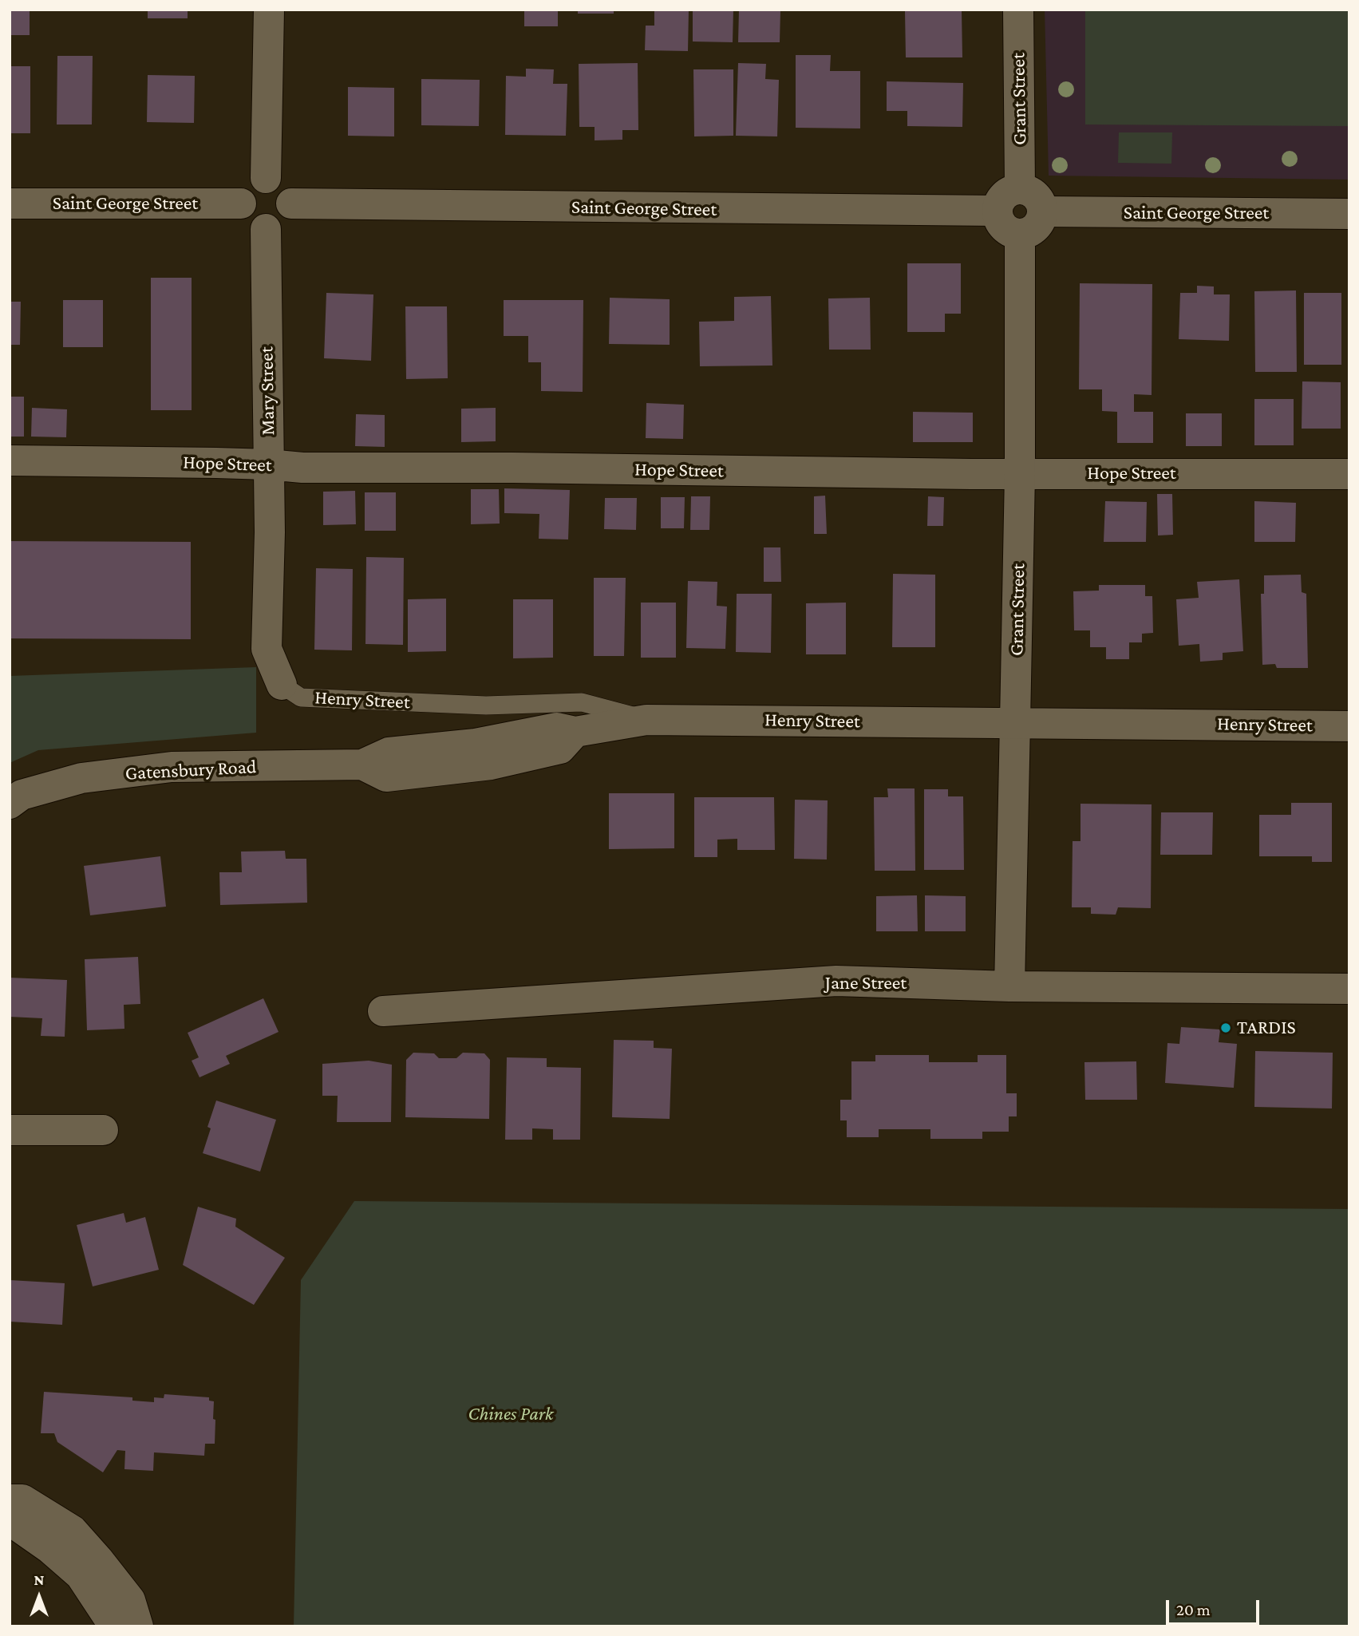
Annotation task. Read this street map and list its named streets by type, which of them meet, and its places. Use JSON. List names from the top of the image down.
{
  "streets": {
    "street": [
      "Grant Street",
      "Saint George Street",
      "Mary Street",
      "Hope Street",
      "Henry Street",
      "Gatensbury Road",
      "Jane Street"
    ]
  },
  "crossings": [
    ["Grant Street", "Saint George Street"],
    ["Grant Street", "Hope Street"],
    ["Grant Street", "Henry Street"],
    ["Grant Street", "Jane Street"],
    ["Saint George Street", "Mary Street"],
    ["Mary Street", "Hope Street"],
    ["Mary Street", "Henry Street"],
    ["Henry Street", "Gatensbury Road"]
  ],
  "parks": ["Chines Park"],
  "places": ["TARDIS"],
  "scale_bar": "20 m",
  "north": "top"
}
